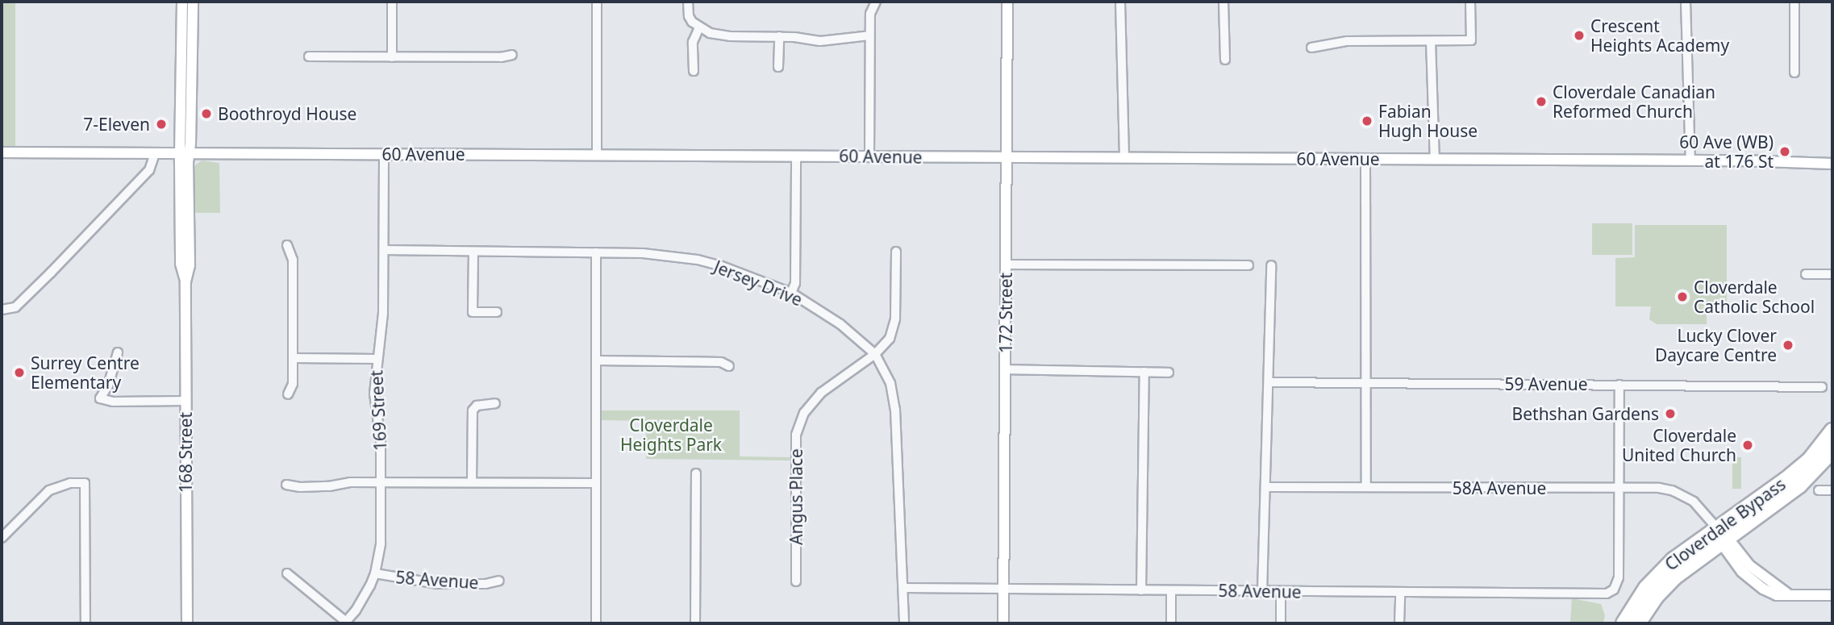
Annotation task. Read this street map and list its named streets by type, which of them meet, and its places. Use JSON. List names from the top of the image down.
{
  "streets": {
    "highway": ["Cloverdale Bypass"],
    "street": [
      "60 Avenue",
      "Jersey Drive",
      "172 Street",
      "59 Avenue",
      "169 Street",
      "168 Street",
      "58A Avenue",
      "Angus Place",
      "58 Avenue"
    ]
  },
  "crossings": [
    ["60 Avenue", "172 Street"],
    ["60 Avenue", "169 Street"],
    ["60 Avenue", "168 Street"],
    ["Jersey Drive", "169 Street"],
    ["Jersey Drive", "Angus Place"],
    ["Jersey Drive", "58 Avenue"],
    ["172 Street", "58 Avenue"],
    ["169 Street", "58 Avenue"],
    ["58A Avenue", "Cloverdale Bypass"],
    ["58A Avenue", "58 Avenue"]
  ],
  "parks": ["Cloverdale Heights Park"],
  "places": [
    "Crescent Heights Academy",
    "Cloverdale Canadian Reformed Church",
    "Boothroyd House",
    "Fabian Hugh House",
    "7-Eleven",
    "60 Ave (WB) at 176 St",
    "Cloverdale Catholic School",
    "Lucky Clover Daycare Centre",
    "Surrey Centre Elementary",
    "Bethshan Gardens",
    "Cloverdale United Church"
  ]
}
